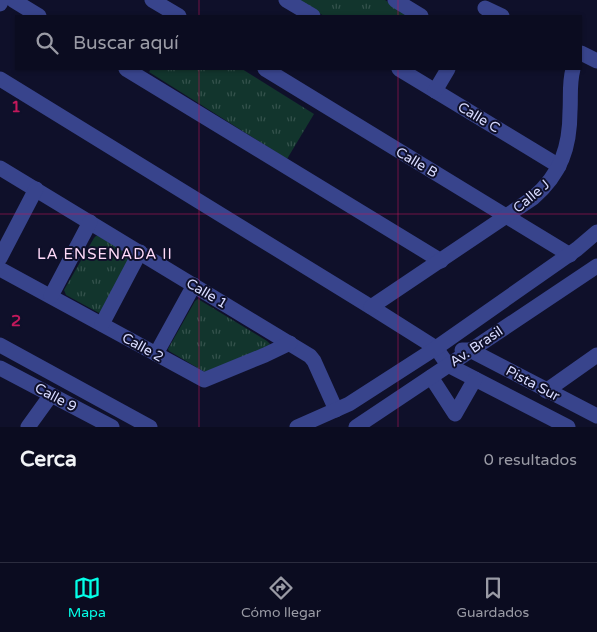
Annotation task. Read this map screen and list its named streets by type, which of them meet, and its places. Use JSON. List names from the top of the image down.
{
  "streets": {
    "street": [
      "Calle C",
      "Calle B",
      "Calle J",
      "Calle 1",
      "Av. Brasil",
      "Calle 2",
      "Pista Sur",
      "Calle 9"
    ]
  },
  "crossings": [
    ["Calle C", "Calle J"],
    ["Calle B", "Calle J"],
    ["Calle 1", "Calle 2"],
    ["Av. Brasil", "Pista Sur"]
  ],
  "districts": ["LA ENSENADA II"],
  "page": {
    "search": "Buscar aquí",
    "heading": ["Cerca", "0 resultados"],
    "nav": ["Mapa", "Cómo llegar", "Guardados"]
  },
  "grid": {
    "rows": ["1", "2"]
  }
}
